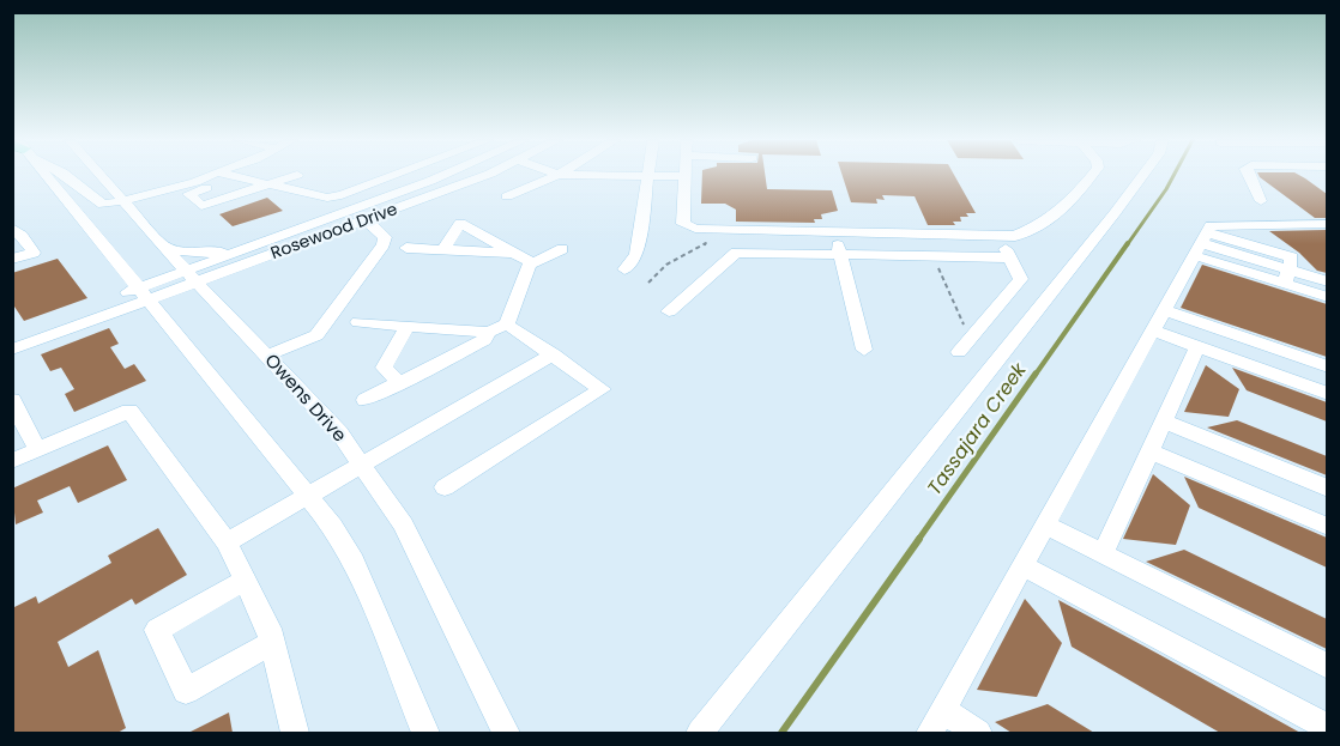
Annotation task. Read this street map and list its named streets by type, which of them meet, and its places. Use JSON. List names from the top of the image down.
{
  "streets": {
    "street": ["Rosewood Drive", "Owens Drive"]
  },
  "crossings": [
    ["Rosewood Drive", "Owens Drive"]
  ],
  "water": ["Tassajara Creek"]
}
